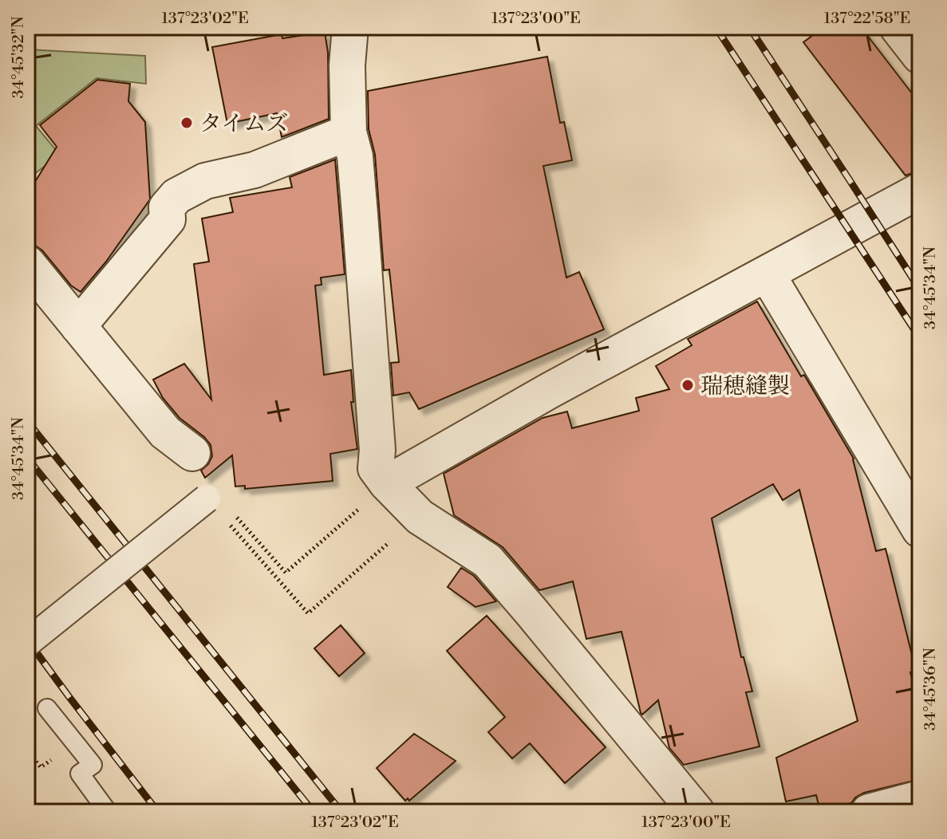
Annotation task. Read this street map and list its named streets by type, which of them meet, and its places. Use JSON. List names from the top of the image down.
{
  "places": ["タイムズ", "瑞穂縫製"],
  "coordinates": [
    "137°23'02\"E",
    "137°23'00\"E",
    "137°22'58\"E",
    "34°45'32\"N",
    "34°45'34\"N",
    "34°45'36\"N"
  ]
}
